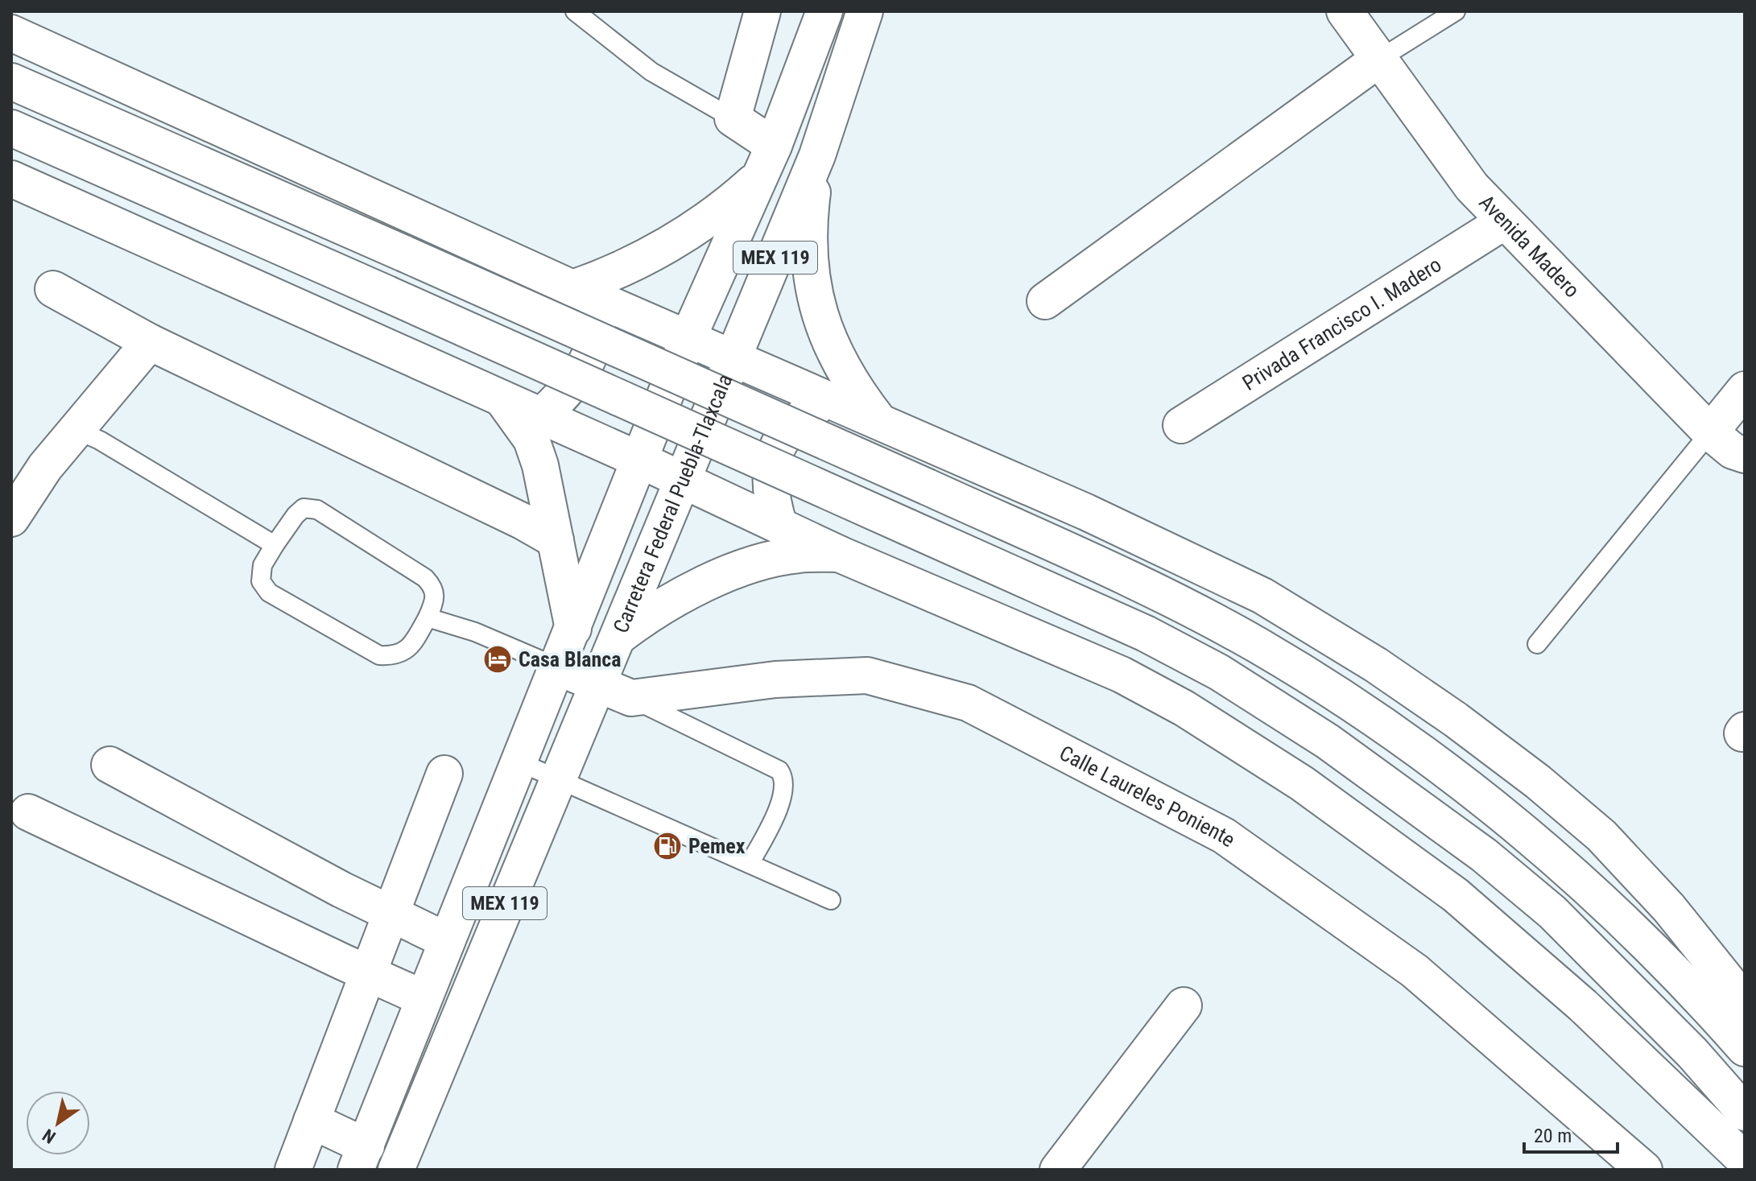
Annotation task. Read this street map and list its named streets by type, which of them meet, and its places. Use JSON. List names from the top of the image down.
{
  "streets": {
    "main road": [
      "Avenida Madero",
      "MEX 119",
      "Privada Francisco I. Madero",
      "Carretera Federal Puebla-Tlaxcala",
      "Calle Laureles Poniente"
    ]
  },
  "crossings": [
    ["Avenida Madero", "Privada Francisco I. Madero"]
  ],
  "places": {
    "hotel": ["Casa Blanca"],
    "fuel station": ["Pemex"]
  },
  "scale_bar": "20 m",
  "north": "bottom left"
}
